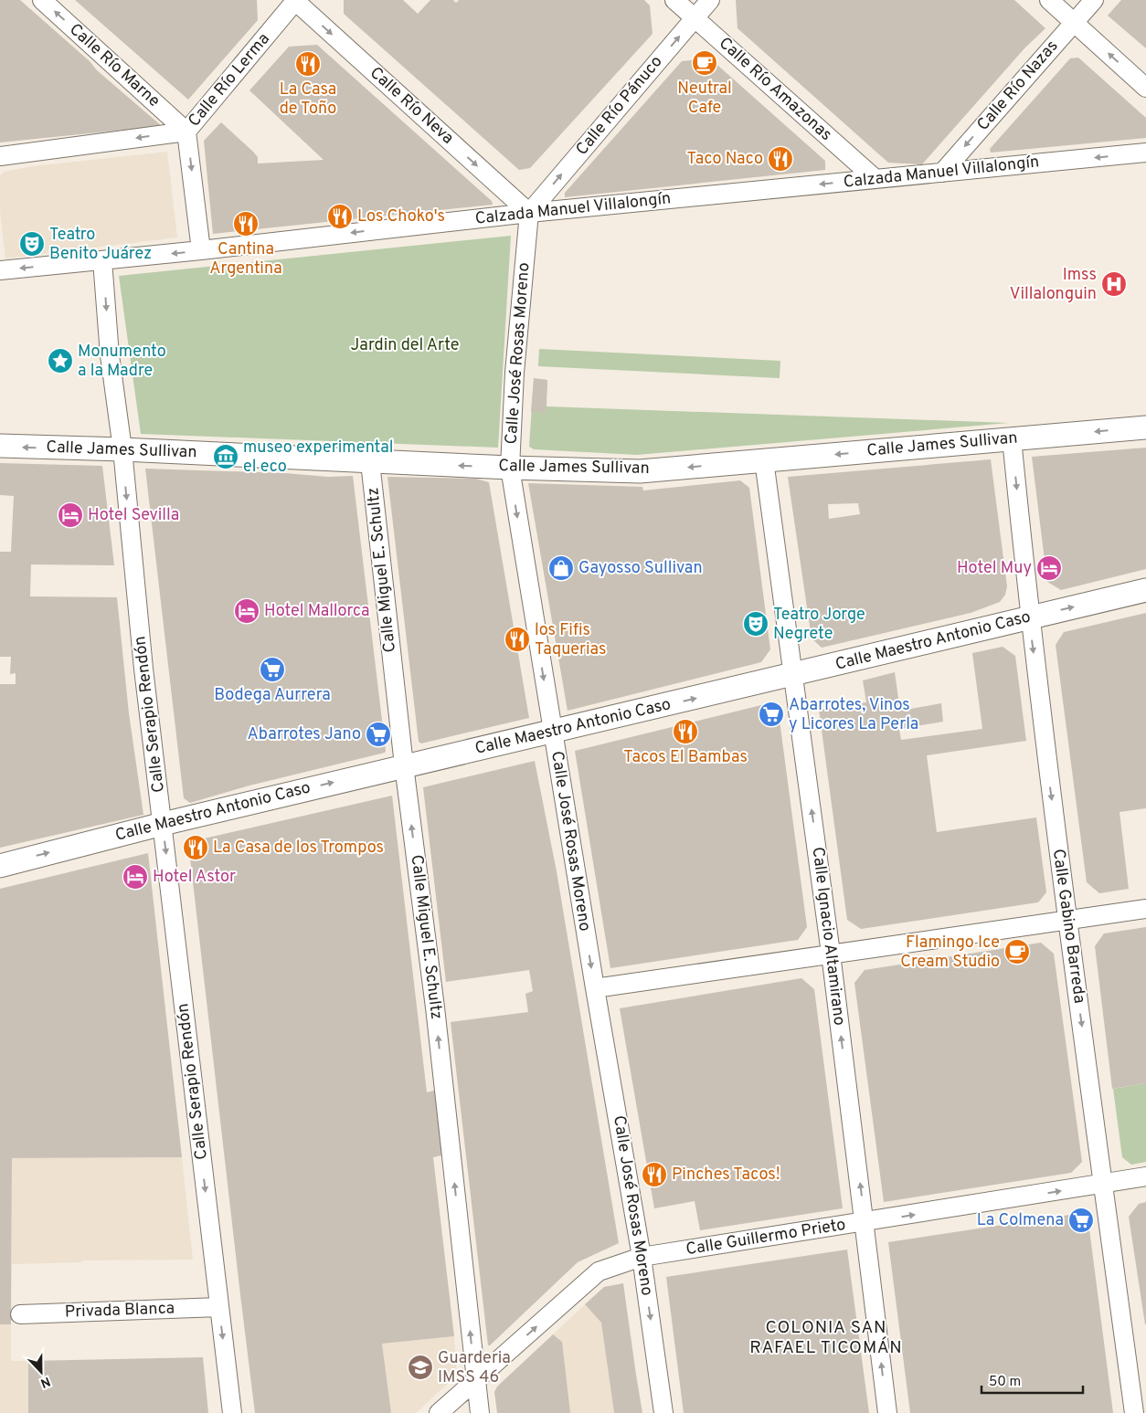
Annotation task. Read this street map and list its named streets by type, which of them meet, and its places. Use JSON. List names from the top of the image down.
{
  "streets": {
    "main road": ["Calle James Sullivan", "Calle Maestro Antonio Caso"],
    "street": [
      "Calle Río Marne",
      "Calle Río Lerma",
      "Calle Río Nazas",
      "Calle Río Amazonas",
      "Calle Río Neva",
      "Calle Río Pánuco",
      "Calzada Manuel Villalongín",
      "Calle José Rosas Moreno",
      "Calle Miguel E. Schultz",
      "Calle Serapio Rendón",
      "Calle Gabino Barreda",
      "Calle Ignacio Altamirano",
      "Calle Guillermo Prieto",
      "Privada Blanca"
    ]
  },
  "crossings": [
    ["Calle Río Marne", "Calle Río Lerma"],
    ["Calle Río Lerma", "Calle Río Neva"],
    ["Calle Río Lerma", "Calzada Manuel Villalongín"],
    ["Calle Río Nazas", "Calzada Manuel Villalongín"],
    ["Calle Río Amazonas", "Calle Río Pánuco"],
    ["Calle Río Amazonas", "Calzada Manuel Villalongín"],
    ["Calle Río Neva", "Calle Río Pánuco"],
    ["Calle Río Neva", "Calzada Manuel Villalongín"],
    ["Calle Río Neva", "Calle José Rosas Moreno"],
    ["Calle Río Pánuco", "Calzada Manuel Villalongín"],
    ["Calle Río Pánuco", "Calle José Rosas Moreno"],
    ["Calzada Manuel Villalongín", "Calle José Rosas Moreno"],
    ["Calzada Manuel Villalongín", "Calle Serapio Rendón"],
    ["Calle José Rosas Moreno", "Calle James Sullivan"],
    ["Calle José Rosas Moreno", "Calle Maestro Antonio Caso"],
    ["Calle José Rosas Moreno", "Calle Guillermo Prieto"],
    ["Calle James Sullivan", "Calle Miguel E. Schultz"],
    ["Calle James Sullivan", "Calle Serapio Rendón"],
    ["Calle James Sullivan", "Calle Gabino Barreda"],
    ["Calle James Sullivan", "Calle Ignacio Altamirano"],
    ["Calle Miguel E. Schultz", "Calle Maestro Antonio Caso"],
    ["Calle Miguel E. Schultz", "Calle Guillermo Prieto"],
    ["Calle Maestro Antonio Caso", "Calle Serapio Rendón"],
    ["Calle Maestro Antonio Caso", "Calle Gabino Barreda"],
    ["Calle Maestro Antonio Caso", "Calle Ignacio Altamirano"],
    ["Calle Serapio Rendón", "Privada Blanca"],
    ["Calle Gabino Barreda", "Calle Guillermo Prieto"],
    ["Calle Ignacio Altamirano", "Calle Guillermo Prieto"]
  ],
  "one_way": [
    "Calle Río Marne",
    "Calle Río Lerma",
    "Calle Río Nazas",
    "Calle Río Neva",
    "Calle Río Pánuco",
    "Calzada Manuel Villalongín",
    "Calle José Rosas Moreno",
    "Calle James Sullivan",
    "Calle Miguel E. Schultz",
    "Calle Maestro Antonio Caso",
    "Calle Serapio Rendón",
    "Calle Gabino Barreda",
    "Calle Ignacio Altamirano",
    "Calle Guillermo Prieto"
  ],
  "districts": ["COLONIA SAN RAFAEL TICOMÁN"],
  "parks": ["Jardin del Arte"],
  "places": {
    "cafe": ["Neutral Cafe", "Flamingo Ice Cream Studio"],
    "restaurant": [
      "La Casa de Toño",
      "Taco Naco",
      "Los Choko's",
      "Cantina Argentina",
      "los Fifis Taquerias",
      "Tacos El Bambas",
      "La Casa de los Trompos",
      "Pinches Tacos!"
    ],
    "theatre": ["Teatro Benito Juárez", "Teatro Jorge Negrete"],
    "hospital": ["Imss Villalonguin"],
    "place": ["Monumento a la Madre"],
    "museum": ["museo experimental el eco"],
    "hotel": [
      "Hotel Sevilla",
      "Hotel Muy",
      "Hotel Mallorca",
      "Hotel Astor"
    ],
    "shop": ["Gayosso Sullivan"],
    "supermarket": [
      "Bodega Aurrera",
      "Abarrotes, Vinos y Licores La Perla",
      "Abarrotes Jano",
      "La Colmena"
    ],
    "school or university": ["Guarderia IMSS 46"]
  },
  "scale_bar": "50 m",
  "north": "bottom"
}
